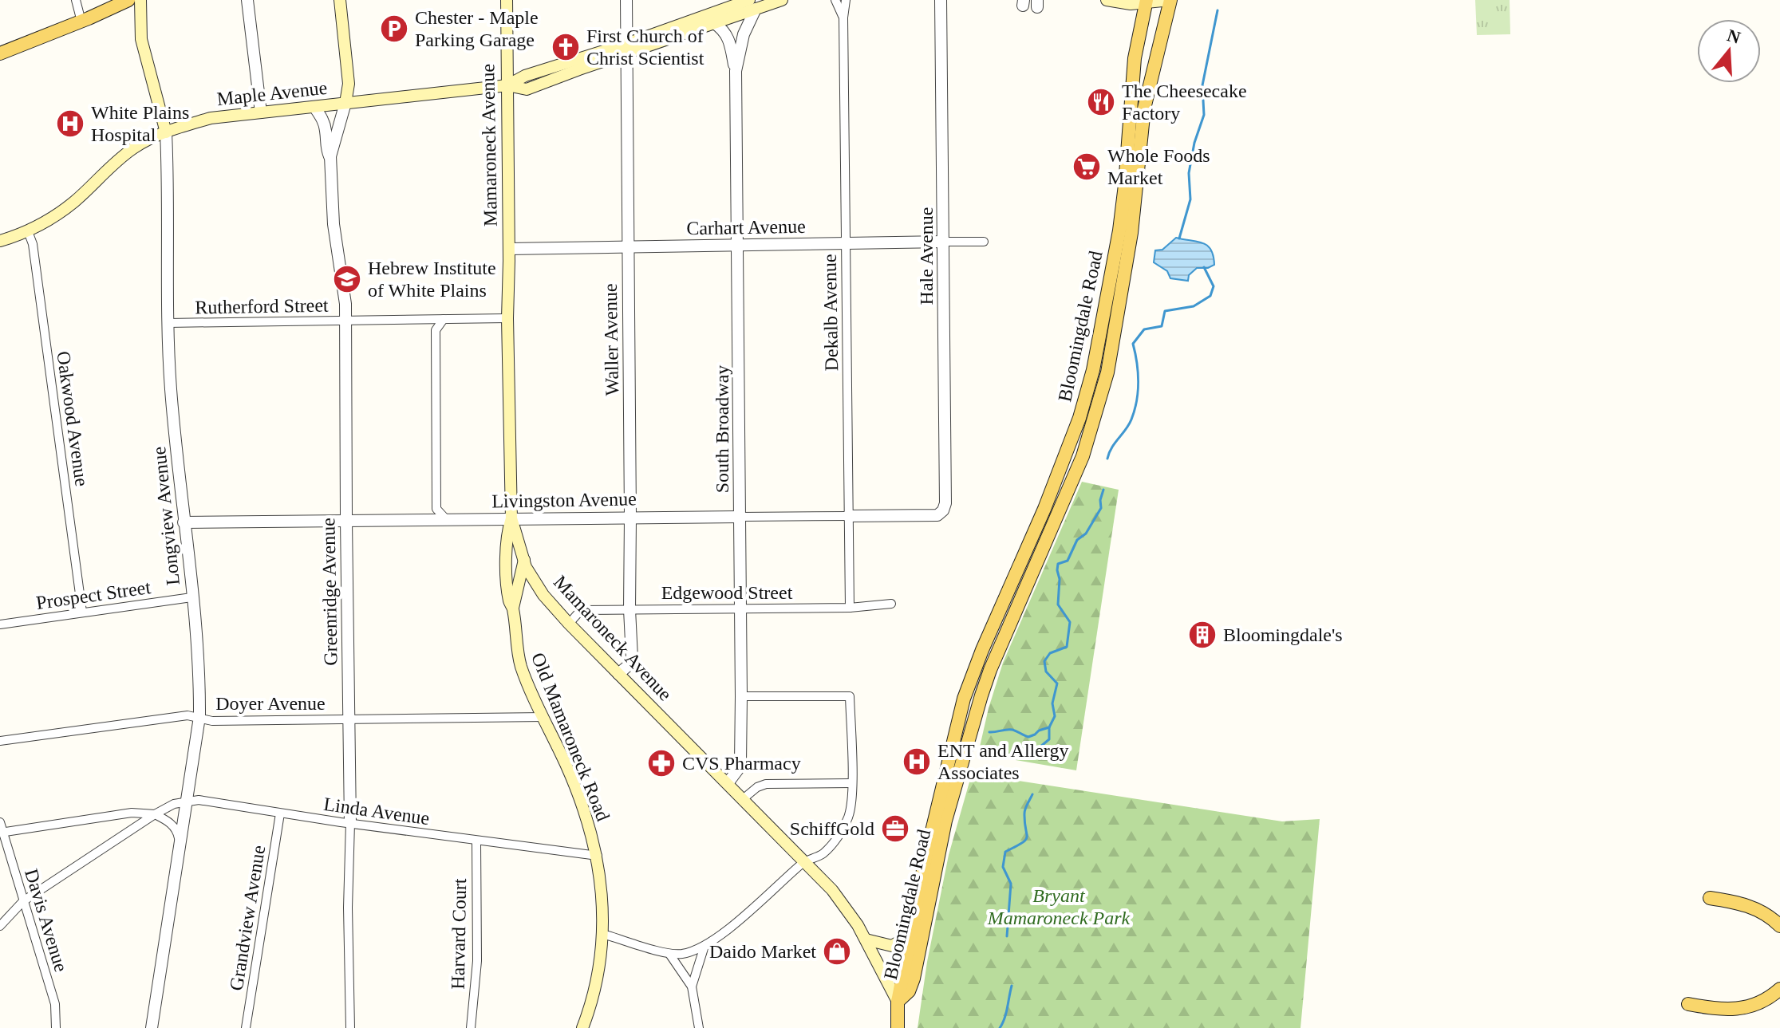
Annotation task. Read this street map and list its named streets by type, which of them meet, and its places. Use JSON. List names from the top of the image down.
{
  "streets": {
    "main road": [
      "Maple Avenue",
      "Mamaroneck Avenue",
      "Bloomingdale Road",
      "South Broadway",
      "Longview Avenue",
      "Old Mamaroneck Road"
    ],
    "street": [
      "Carhart Avenue",
      "Hale Avenue",
      "Rutherford Street",
      "Dekalb Avenue",
      "Waller Avenue",
      "Oakwood Avenue",
      "Livingston Avenue",
      "Greenridge Avenue",
      "Edgewood Street",
      "Prospect Street",
      "Doyer Avenue",
      "Linda Avenue",
      "Grandview Avenue",
      "Davis Avenue",
      "Harvard Court"
    ]
  },
  "crossings": [
    ["Maple Avenue", "Mamaroneck Avenue"],
    ["Maple Avenue", "Waller Avenue"],
    ["Maple Avenue", "Oakwood Avenue"],
    ["Maple Avenue", "South Broadway"],
    ["Maple Avenue", "Longview Avenue"],
    ["Maple Avenue", "Greenridge Avenue"],
    ["Mamaroneck Avenue", "Carhart Avenue"],
    ["Mamaroneck Avenue", "Rutherford Street"],
    ["Mamaroneck Avenue", "Bloomingdale Road"],
    ["Mamaroneck Avenue", "Waller Avenue"],
    ["Mamaroneck Avenue", "South Broadway"],
    ["Mamaroneck Avenue", "Livingston Avenue"],
    ["Mamaroneck Avenue", "Edgewood Street"],
    ["Mamaroneck Avenue", "Old Mamaroneck Road"],
    ["Carhart Avenue", "Hale Avenue"],
    ["Carhart Avenue", "Dekalb Avenue"],
    ["Carhart Avenue", "Waller Avenue"],
    ["Carhart Avenue", "South Broadway"],
    ["Hale Avenue", "Livingston Avenue"],
    ["Rutherford Street", "Longview Avenue"],
    ["Rutherford Street", "Greenridge Avenue"],
    ["Dekalb Avenue", "Livingston Avenue"],
    ["Dekalb Avenue", "Edgewood Street"],
    ["Waller Avenue", "Livingston Avenue"],
    ["Waller Avenue", "Edgewood Street"],
    ["Oakwood Avenue", "Prospect Street"],
    ["South Broadway", "Livingston Avenue"],
    ["South Broadway", "Edgewood Street"],
    ["Livingston Avenue", "Longview Avenue"],
    ["Livingston Avenue", "Greenridge Avenue"],
    ["Livingston Avenue", "Old Mamaroneck Road"],
    ["Longview Avenue", "Prospect Street"],
    ["Longview Avenue", "Doyer Avenue"],
    ["Longview Avenue", "Linda Avenue"],
    ["Greenridge Avenue", "Doyer Avenue"],
    ["Greenridge Avenue", "Linda Avenue"],
    ["Doyer Avenue", "Old Mamaroneck Road"],
    ["Old Mamaroneck Road", "Linda Avenue"],
    ["Linda Avenue", "Grandview Avenue"],
    ["Linda Avenue", "Davis Avenue"],
    ["Linda Avenue", "Harvard Court"]
  ],
  "parks": ["Bryant Mamaroneck Park"],
  "places": {
    "parking": ["Chester - Maple Parking Garage"],
    "church": ["First Church of Christ Scientist"],
    "restaurant": ["The Cheesecake Factory"],
    "hospital": ["White Plains Hospital", "ENT and Allergy Associates"],
    "supermarket": ["Whole Foods Market"],
    "school or university": ["Hebrew Institute of White Plains"],
    "building": ["Bloomingdale's"],
    "pharmacy": ["CVS Pharmacy"],
    "office": ["SchiffGold"],
    "shop": ["Daido Market"]
  },
  "north": "top"
}
